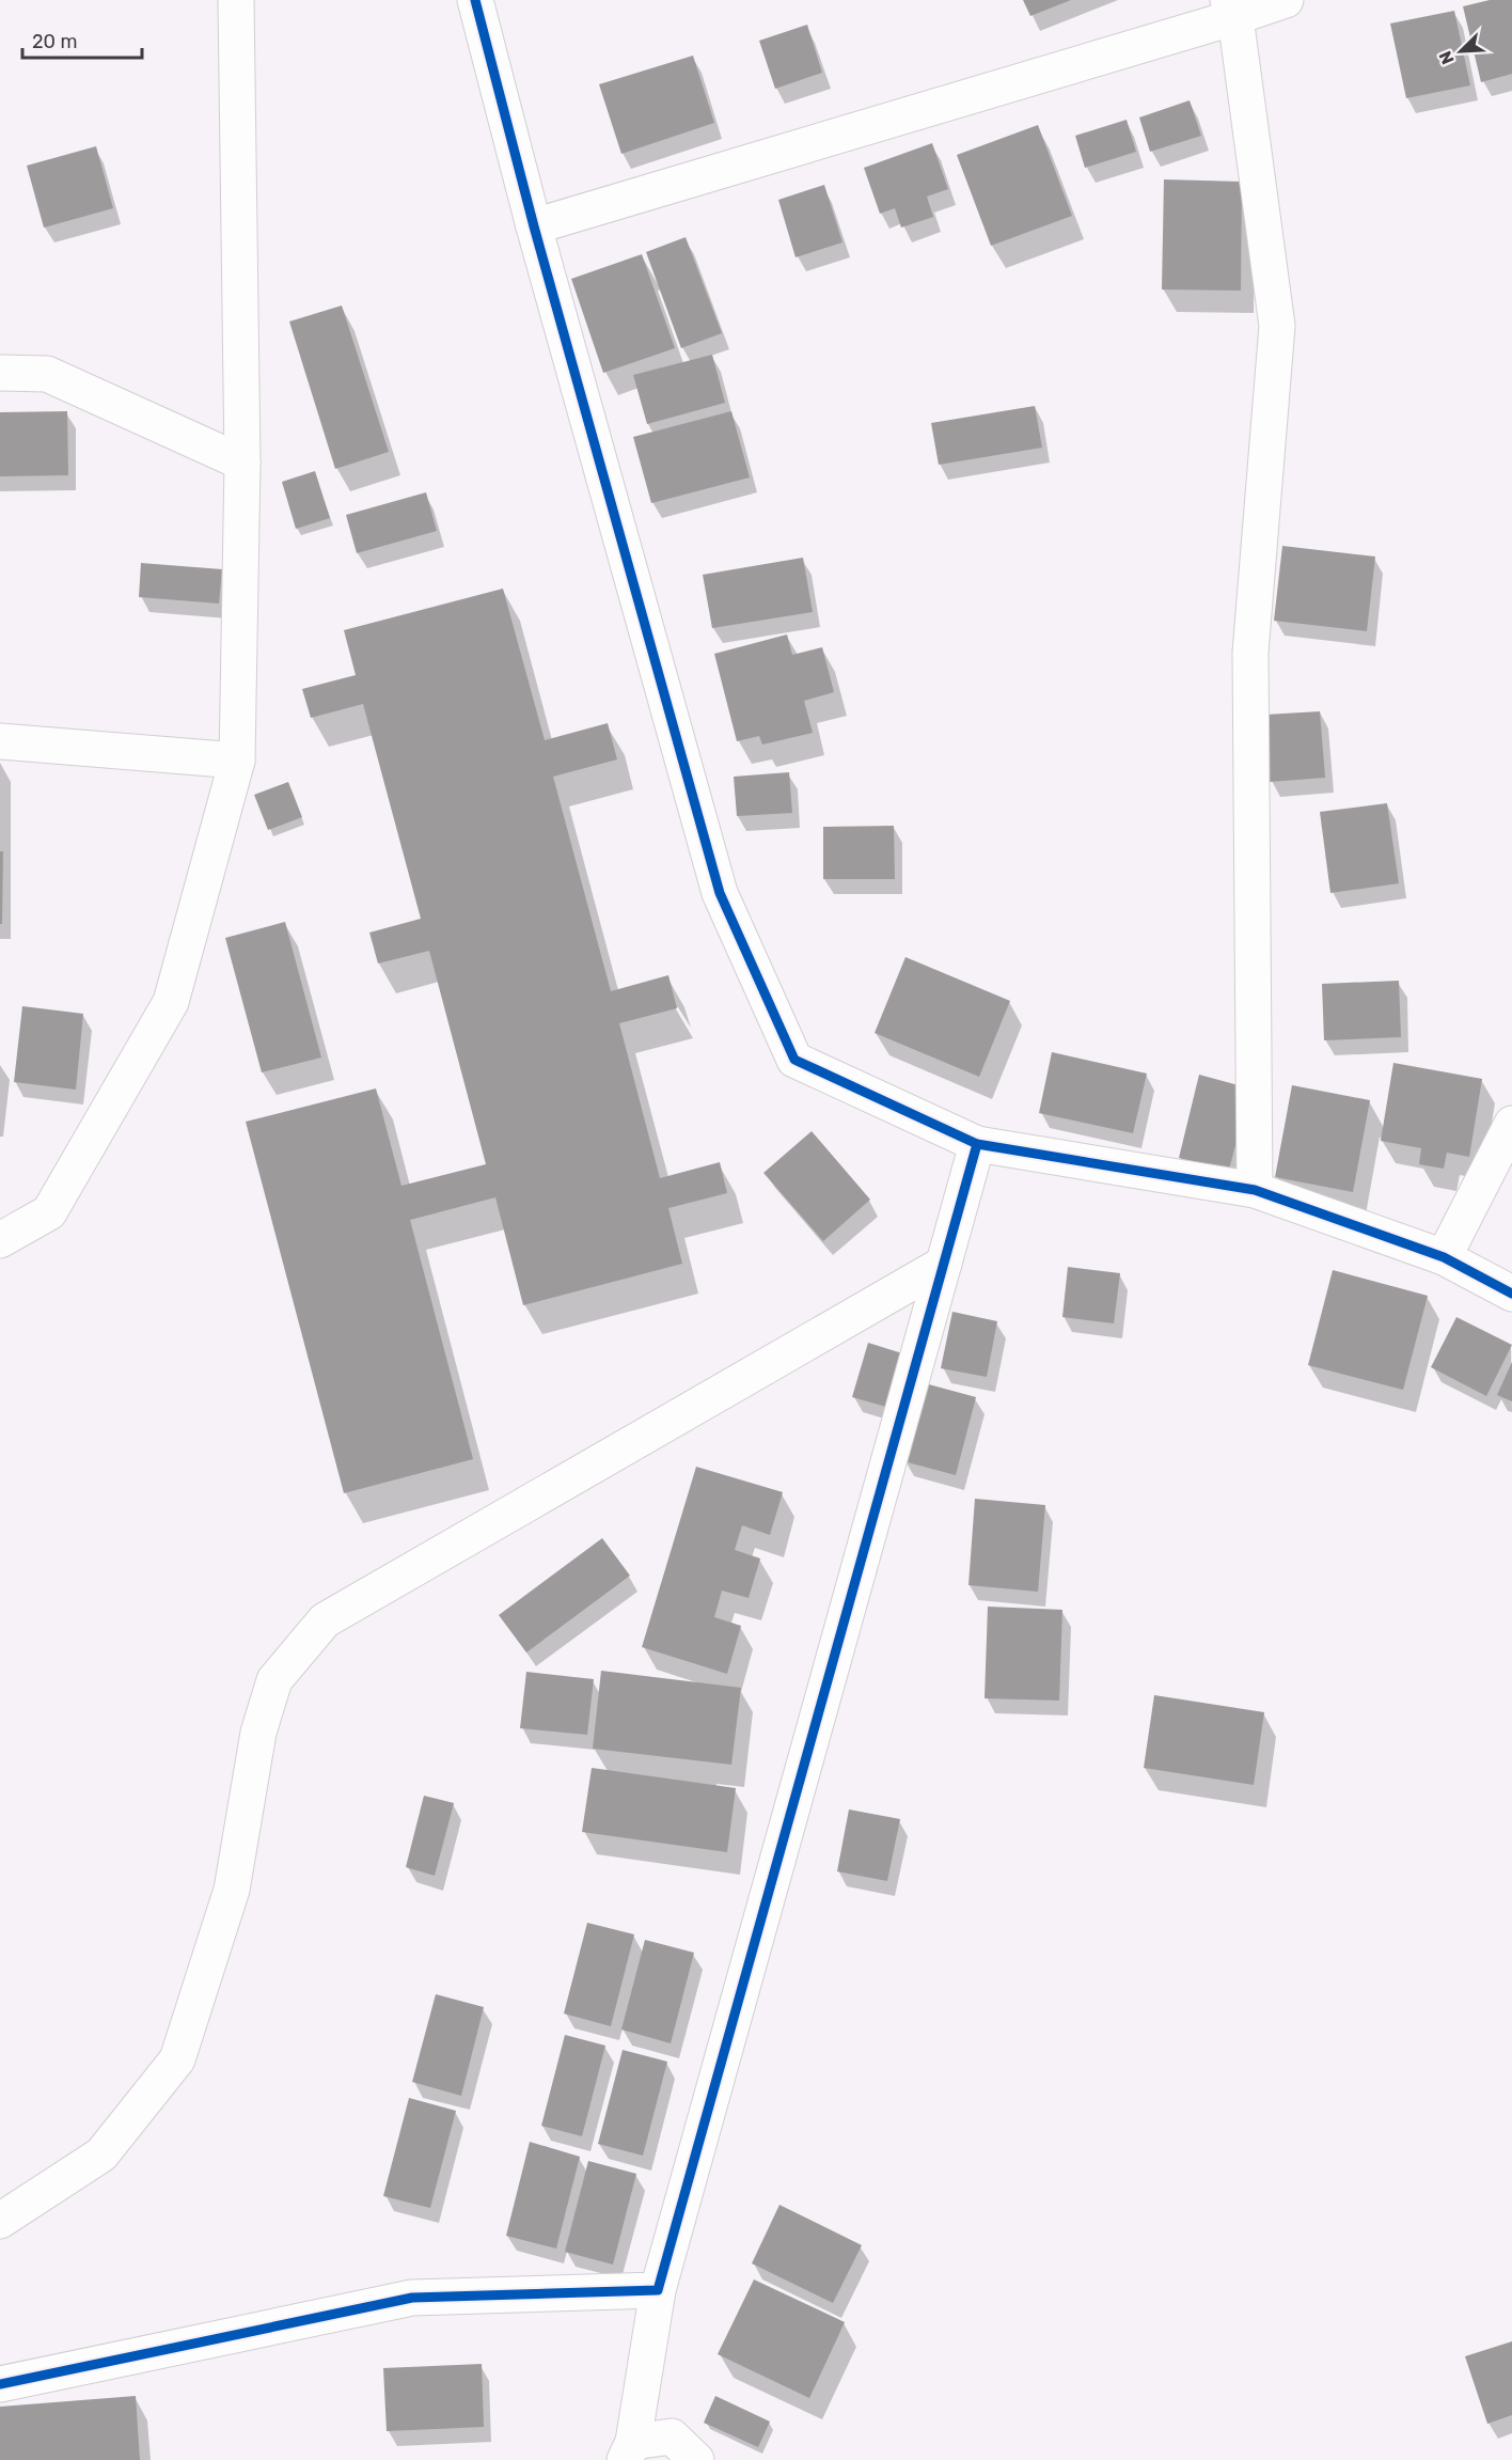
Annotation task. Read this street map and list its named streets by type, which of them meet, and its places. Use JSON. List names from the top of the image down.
{
  "scale_bar": "20 m",
  "north": "bottom left"
}
